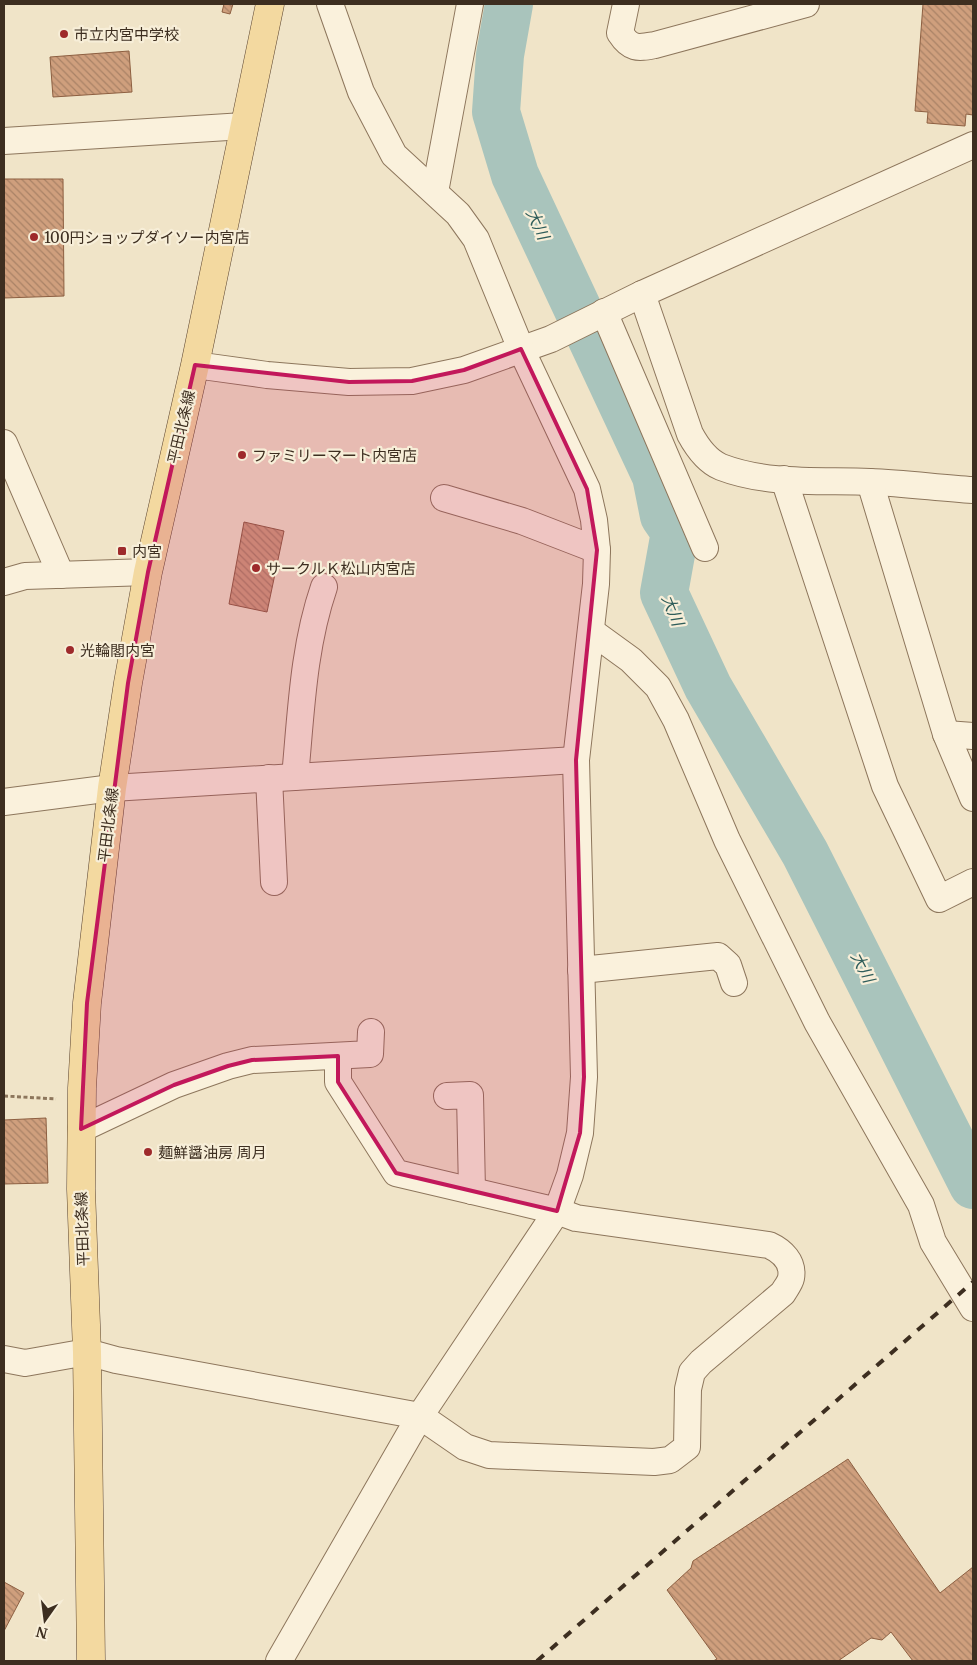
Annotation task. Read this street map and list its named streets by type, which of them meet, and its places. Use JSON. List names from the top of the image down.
{
  "streets": {
    "main road": ["平田北条線"]
  },
  "water": ["大川"],
  "places": {
    "other": [
      "市立内宮中学校",
      "100円ショップダイソー内宮店",
      "ファミリーマート内宮店",
      "サークルＫ松山内宮店",
      "光輪閣内宮",
      "麺鮮醤油房 周月"
    ],
    "transit": ["内宮"]
  },
  "north": "bottom"
}
